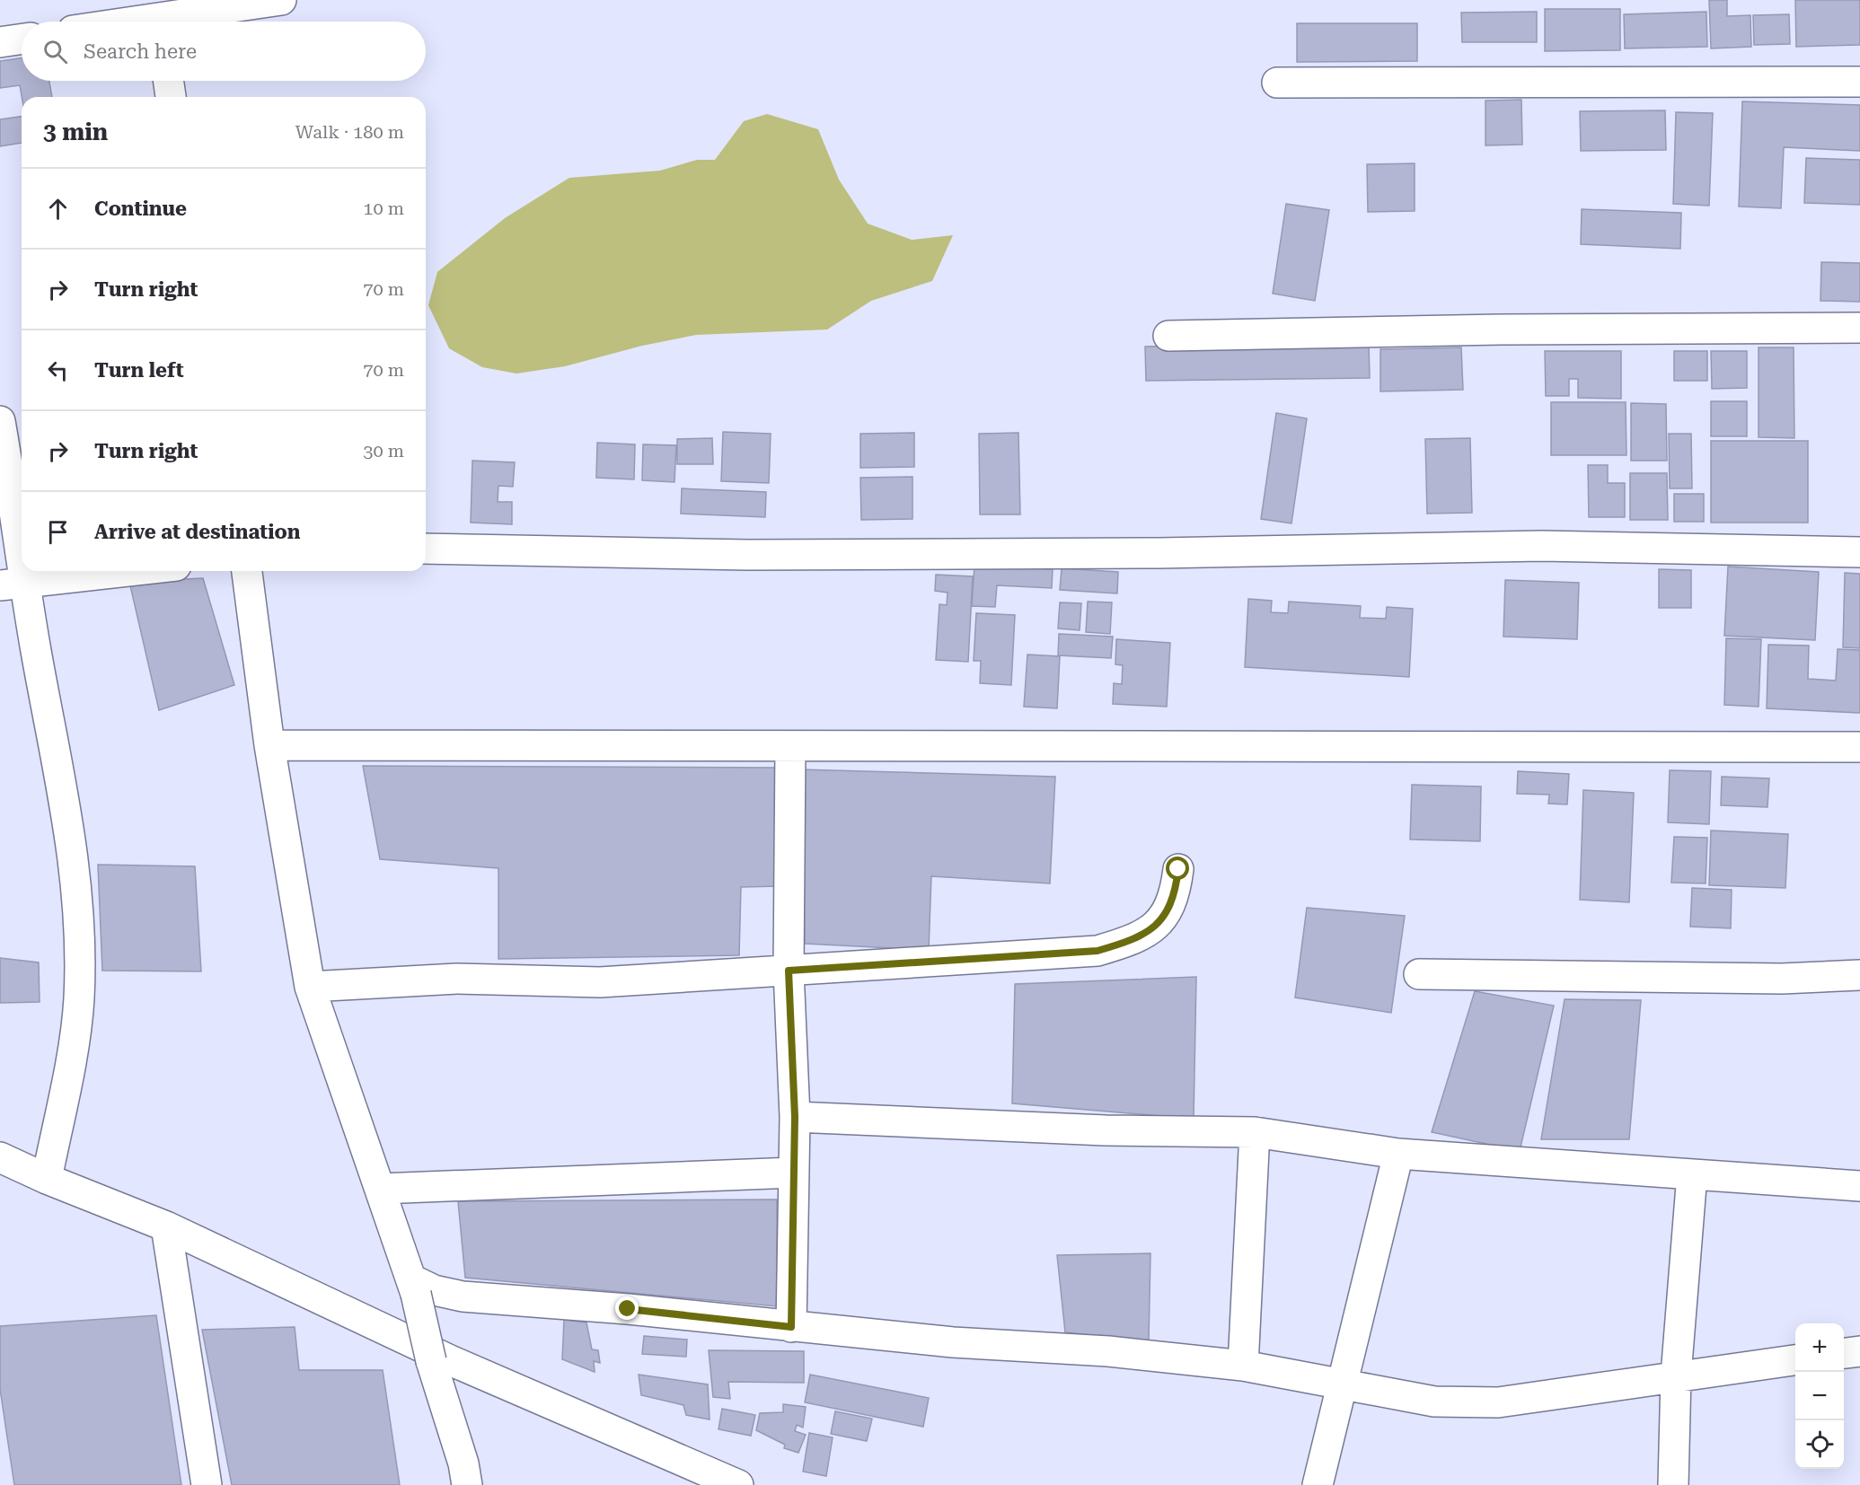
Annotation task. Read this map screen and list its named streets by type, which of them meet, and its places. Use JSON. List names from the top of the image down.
{
  "page": {
    "search": "Search here",
    "heading": ["3 min", "Walk · 180 m"],
    "list": [
      ["Continue", "10 m"],
      ["Turn right", "70 m"],
      ["Turn left", "70 m"],
      ["Turn right", "30 m"],
      "Arrive at destination"
    ],
    "map_buttons": ["+", "−"]
  }
}
